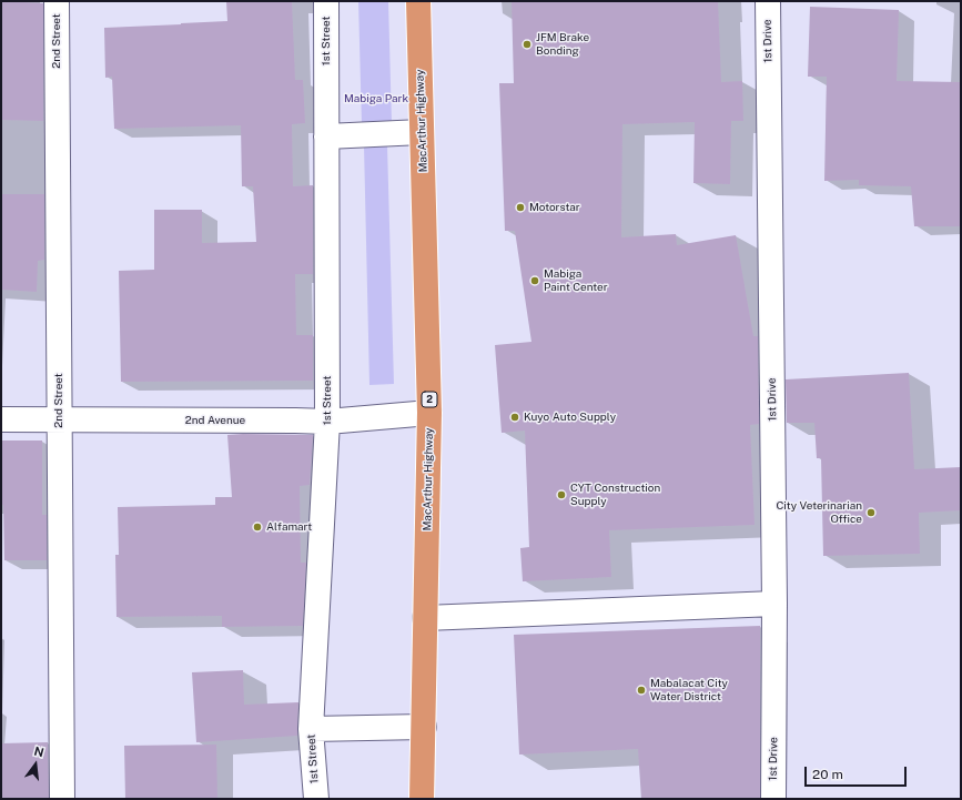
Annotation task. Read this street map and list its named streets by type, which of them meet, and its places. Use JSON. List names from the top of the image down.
{
  "streets": {
    "highway": ["MacArthur Highway", "2"],
    "street": [
      "2nd Street",
      "1st Street",
      "1st Drive",
      "2nd Avenue"
    ]
  },
  "crossings": [
    ["2nd Street", "2nd Avenue"],
    ["1st Street", "2nd Avenue"],
    ["MacArthur Highway", "2nd Avenue"]
  ],
  "parks": ["Mabiga Park"],
  "places": [
    "JFM Brake Bonding",
    "Motorstar",
    "Mabiga Paint Center",
    "Kuyo Auto Supply",
    "CYT Construction Supply",
    "City Veterinarian Office",
    "Alfamart",
    "Mabalacat City Water District"
  ],
  "scale_bar": "20 m",
  "north": "top"
}
